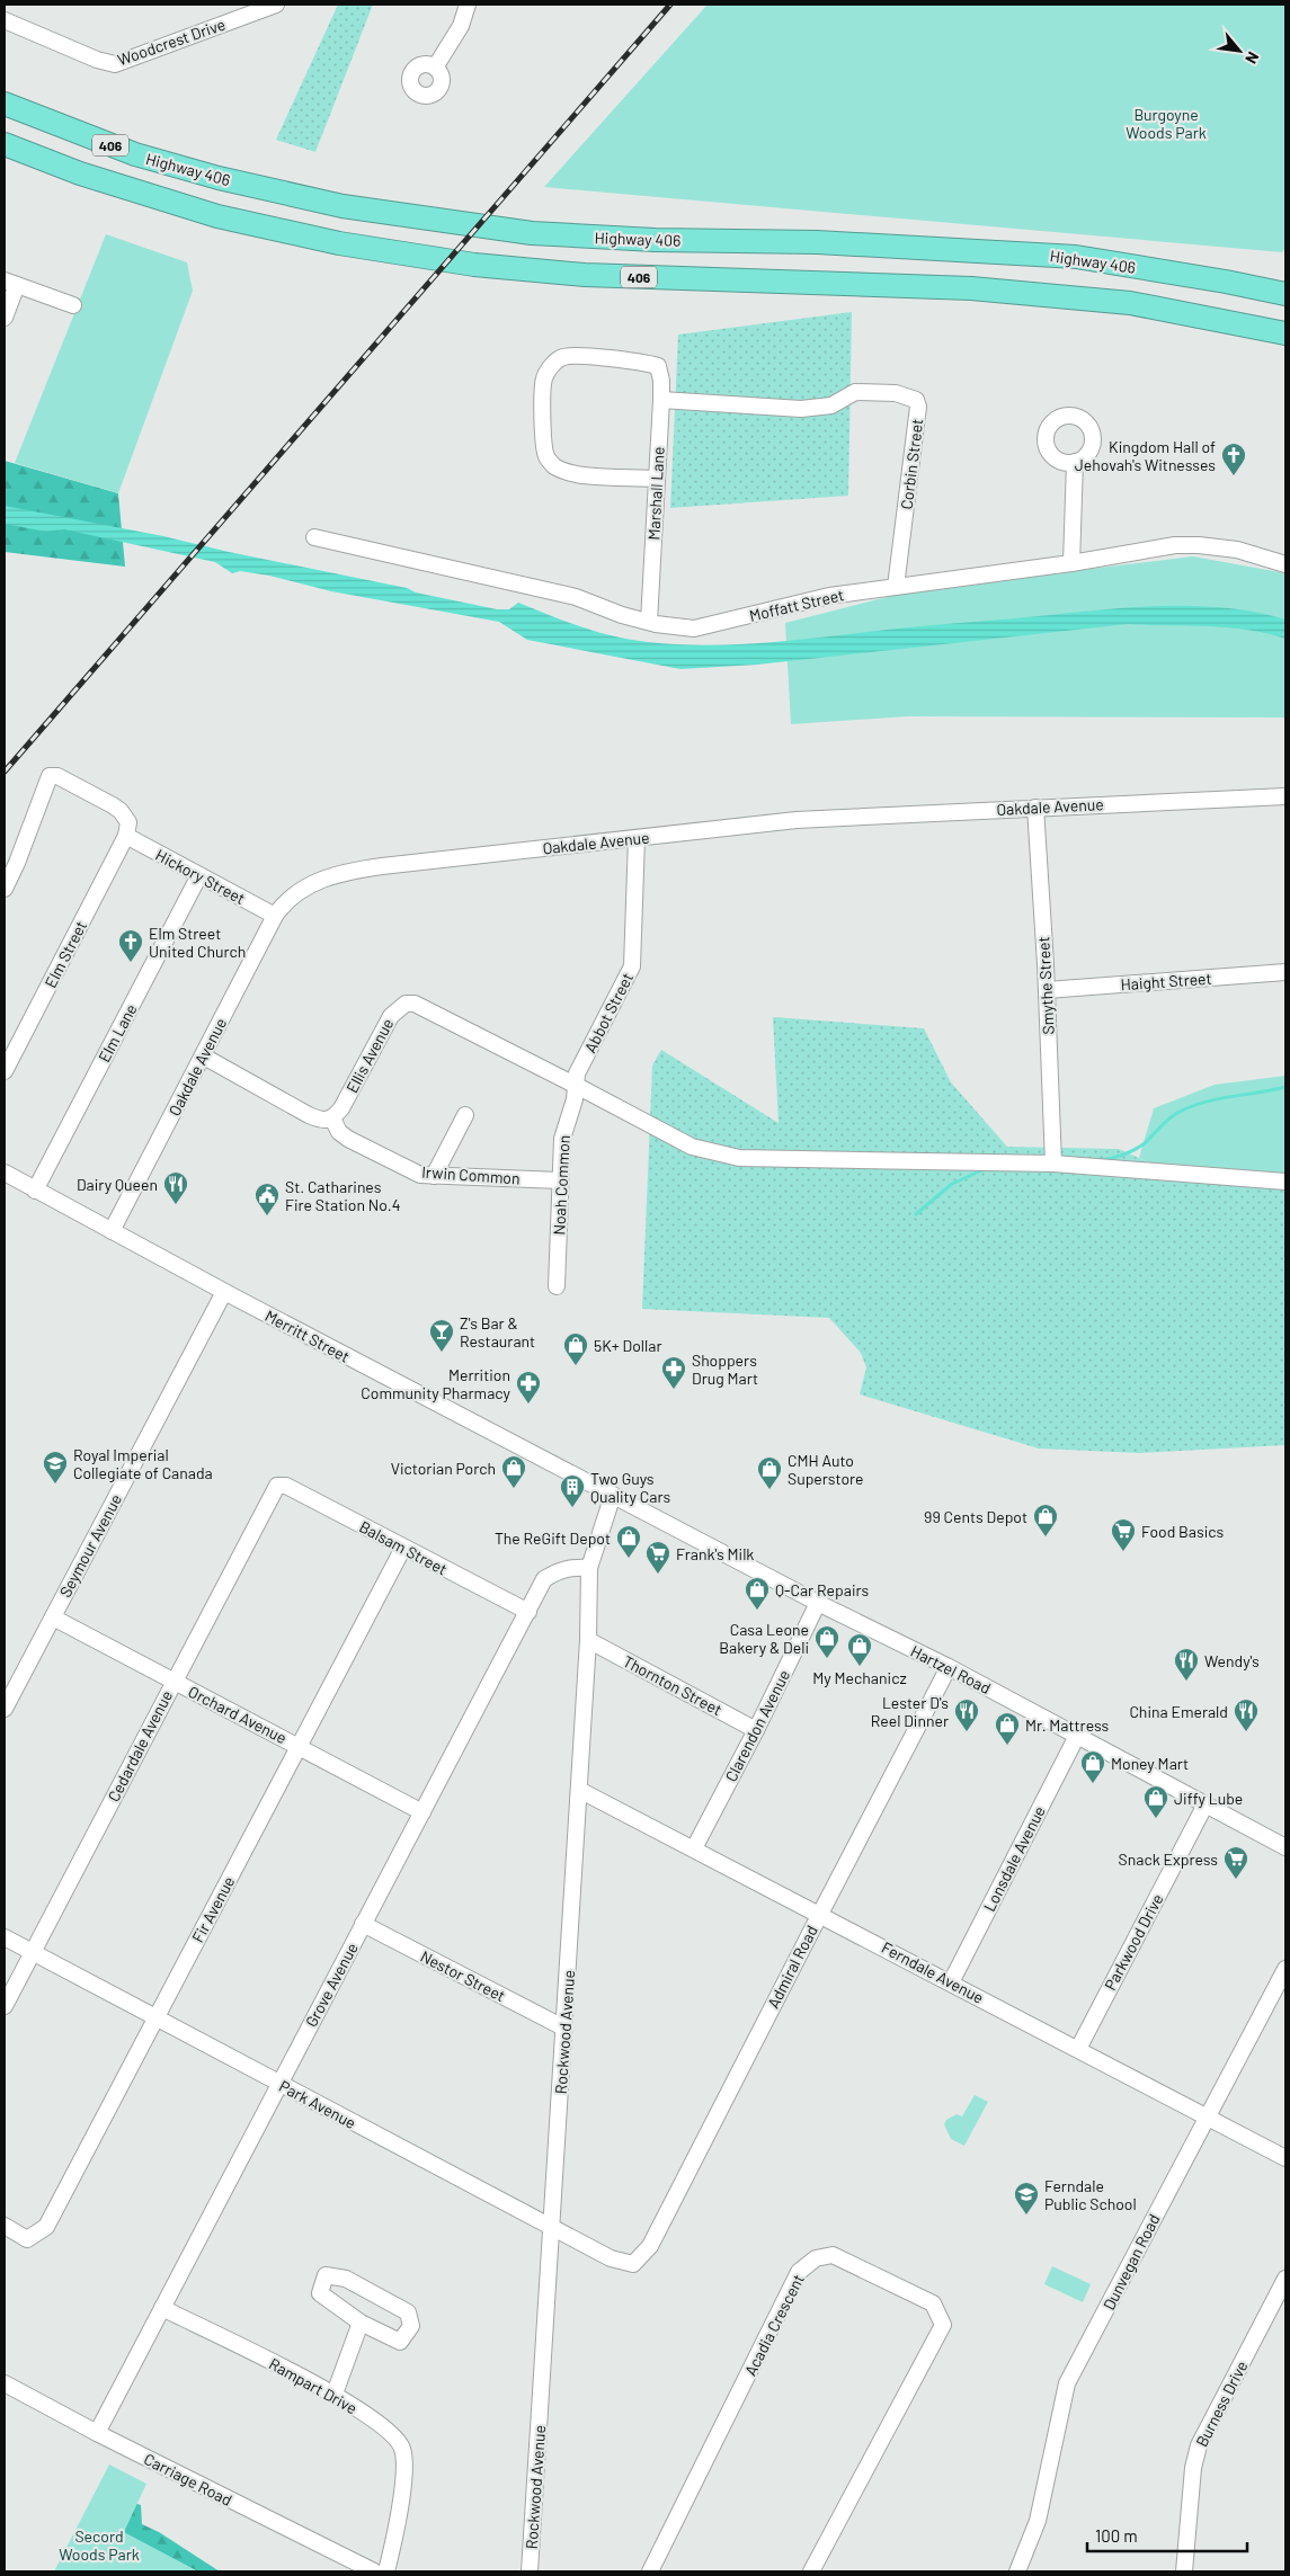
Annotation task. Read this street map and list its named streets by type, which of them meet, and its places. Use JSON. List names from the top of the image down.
{
  "streets": {
    "highway": ["406", "Highway 406"],
    "street": [
      "Woodcrest Drive",
      "Corbin Street",
      "Marshall Lane",
      "Moffatt Street",
      "Oakdale Avenue",
      "Hickory Street",
      "Elm Street",
      "Haight Street",
      "Smythe Street",
      "Abbot Street",
      "Elm Lane",
      "Ellis Avenue",
      "Irwin Common",
      "Noah Common",
      "Merritt Street",
      "Seymour Avenue",
      "Balsam Street",
      "Hartzel Road",
      "Thornton Street",
      "Orchard Avenue",
      "Clarendon Avenue",
      "Cedardale Avenue",
      "Lonsdale Avenue",
      "Fir Avenue",
      "Parkwood Drive",
      "Admiral Road",
      "Ferndale Avenue",
      "Nestor Street",
      "Grove Avenue",
      "Rockwood Avenue",
      "Park Avenue",
      "Dunvegan Road",
      "Acadia Crescent",
      "Rampart Drive",
      "Burness Drive",
      "Carriage Road"
    ]
  },
  "crossings": [
    ["Corbin Street", "Marshall Lane"],
    ["Corbin Street", "Moffatt Street"],
    ["Marshall Lane", "Moffatt Street"],
    ["Oakdale Avenue", "Hickory Street"],
    ["Oakdale Avenue", "Smythe Street"],
    ["Oakdale Avenue", "Abbot Street"],
    ["Oakdale Avenue", "Merritt Street"],
    ["Hickory Street", "Elm Street"],
    ["Hickory Street", "Elm Lane"],
    ["Haight Street", "Smythe Street"],
    ["Abbot Street", "Ellis Avenue"],
    ["Abbot Street", "Noah Common"],
    ["Elm Lane", "Merritt Street"],
    ["Ellis Avenue", "Irwin Common"],
    ["Ellis Avenue", "Noah Common"],
    ["Irwin Common", "Noah Common"],
    ["Merritt Street", "Seymour Avenue"],
    ["Merritt Street", "Hartzel Road"],
    ["Merritt Street", "Rockwood Avenue"],
    ["Seymour Avenue", "Orchard Avenue"],
    ["Balsam Street", "Cedardale Avenue"],
    ["Balsam Street", "Fir Avenue"],
    ["Balsam Street", "Grove Avenue"],
    ["Hartzel Road", "Clarendon Avenue"],
    ["Hartzel Road", "Lonsdale Avenue"],
    ["Hartzel Road", "Parkwood Drive"],
    ["Hartzel Road", "Admiral Road"],
    ["Hartzel Road", "Rockwood Avenue"],
    ["Thornton Street", "Clarendon Avenue"],
    ["Thornton Street", "Rockwood Avenue"],
    ["Orchard Avenue", "Cedardale Avenue"],
    ["Orchard Avenue", "Fir Avenue"],
    ["Orchard Avenue", "Grove Avenue"],
    ["Clarendon Avenue", "Ferndale Avenue"],
    ["Cedardale Avenue", "Park Avenue"],
    ["Lonsdale Avenue", "Ferndale Avenue"],
    ["Fir Avenue", "Park Avenue"],
    ["Parkwood Drive", "Ferndale Avenue"],
    ["Admiral Road", "Ferndale Avenue"],
    ["Admiral Road", "Park Avenue"],
    ["Ferndale Avenue", "Rockwood Avenue"],
    ["Ferndale Avenue", "Dunvegan Road"],
    ["Nestor Street", "Grove Avenue"],
    ["Nestor Street", "Rockwood Avenue"],
    ["Grove Avenue", "Rockwood Avenue"],
    ["Grove Avenue", "Park Avenue"],
    ["Grove Avenue", "Rampart Drive"],
    ["Grove Avenue", "Carriage Road"],
    ["Rockwood Avenue", "Park Avenue"]
  ],
  "parks": ["Burgoyne Woods Park", "Secord Woods Park"],
  "places": {
    "church": ["Kingdom Hall of Jehovah's Witnesses", "Elm Street United Church"],
    "restaurant": [
      "Dairy Queen",
      "Wendy's",
      "Lester D's Reel Dinner",
      "China Emerald"
    ],
    "public building": ["St. Catharines Fire Station No.4"],
    "bar": ["Z's Bar & Restaurant"],
    "shop": [
      "5K+ Dollar",
      "Victorian Porch",
      "CMH Auto Superstore",
      "99 Cents Depot",
      "The ReGift Depot",
      "Q-Car Repairs",
      "Casa Leone Bakery & Deli",
      "My Mechanicz",
      "Mr. Mattress",
      "Money Mart",
      "Jiffy Lube"
    ],
    "pharmacy": ["Shoppers Drug Mart", "Merrition Community Pharmacy"],
    "school or university": ["Royal Imperial Collegiate of Canada", "Ferndale Public School"],
    "building": ["Two Guys Quality Cars"],
    "supermarket": ["Food Basics", "Frank's Milk", "Snack Express"]
  },
  "scale_bar": "100 m",
  "north": "bottom right"
}
